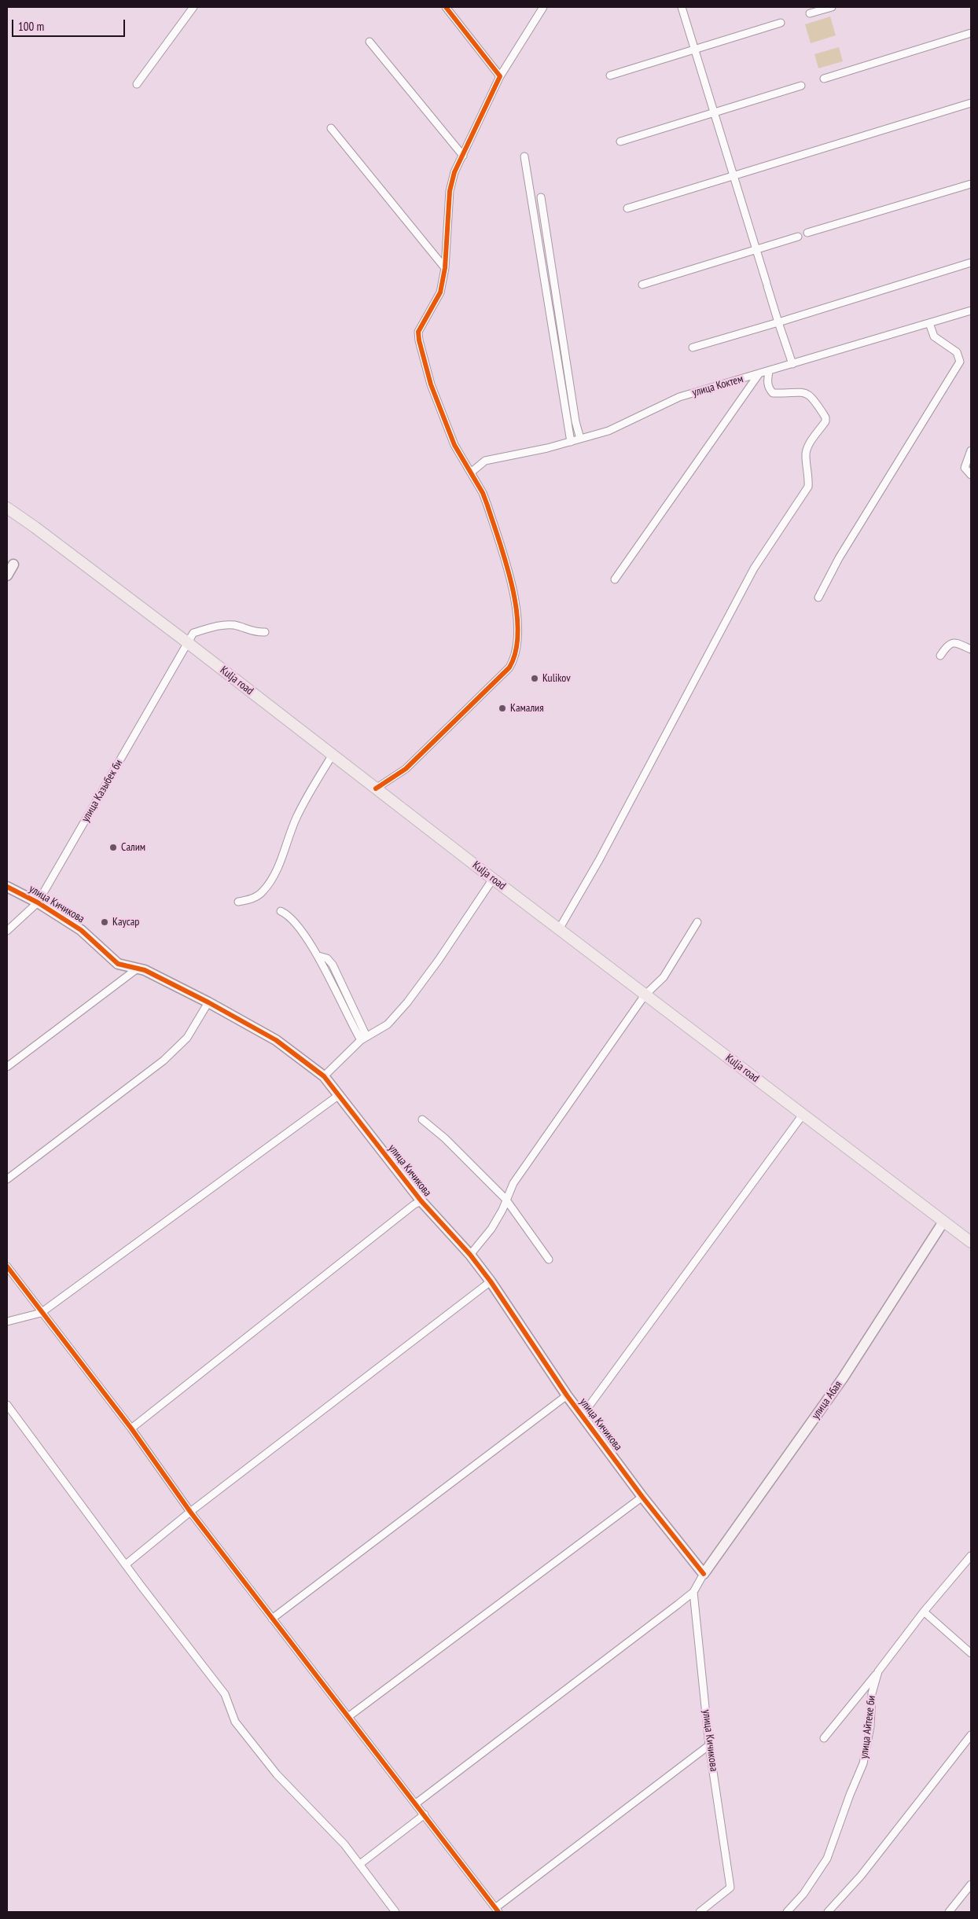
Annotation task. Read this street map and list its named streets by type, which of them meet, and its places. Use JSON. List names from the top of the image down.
{
  "streets": {
    "main road": ["Kulja road"],
    "street": [
      "улица Коктем",
      "улица Казыбек би",
      "улица Кичикова",
      "улица Абая",
      "улица Айтеке би"
    ]
  },
  "crossings": [
    ["Kulja road", "улица Казыбек би"],
    ["Kulja road", "улица Абая"],
    ["улица Казыбек би", "улица Кичикова"],
    ["улица Кичикова", "улица Абая"]
  ],
  "places": [
    "Kulikov",
    "Камалия",
    "Салим",
    "Каусар"
  ],
  "scale_bar": "100 m"
}
